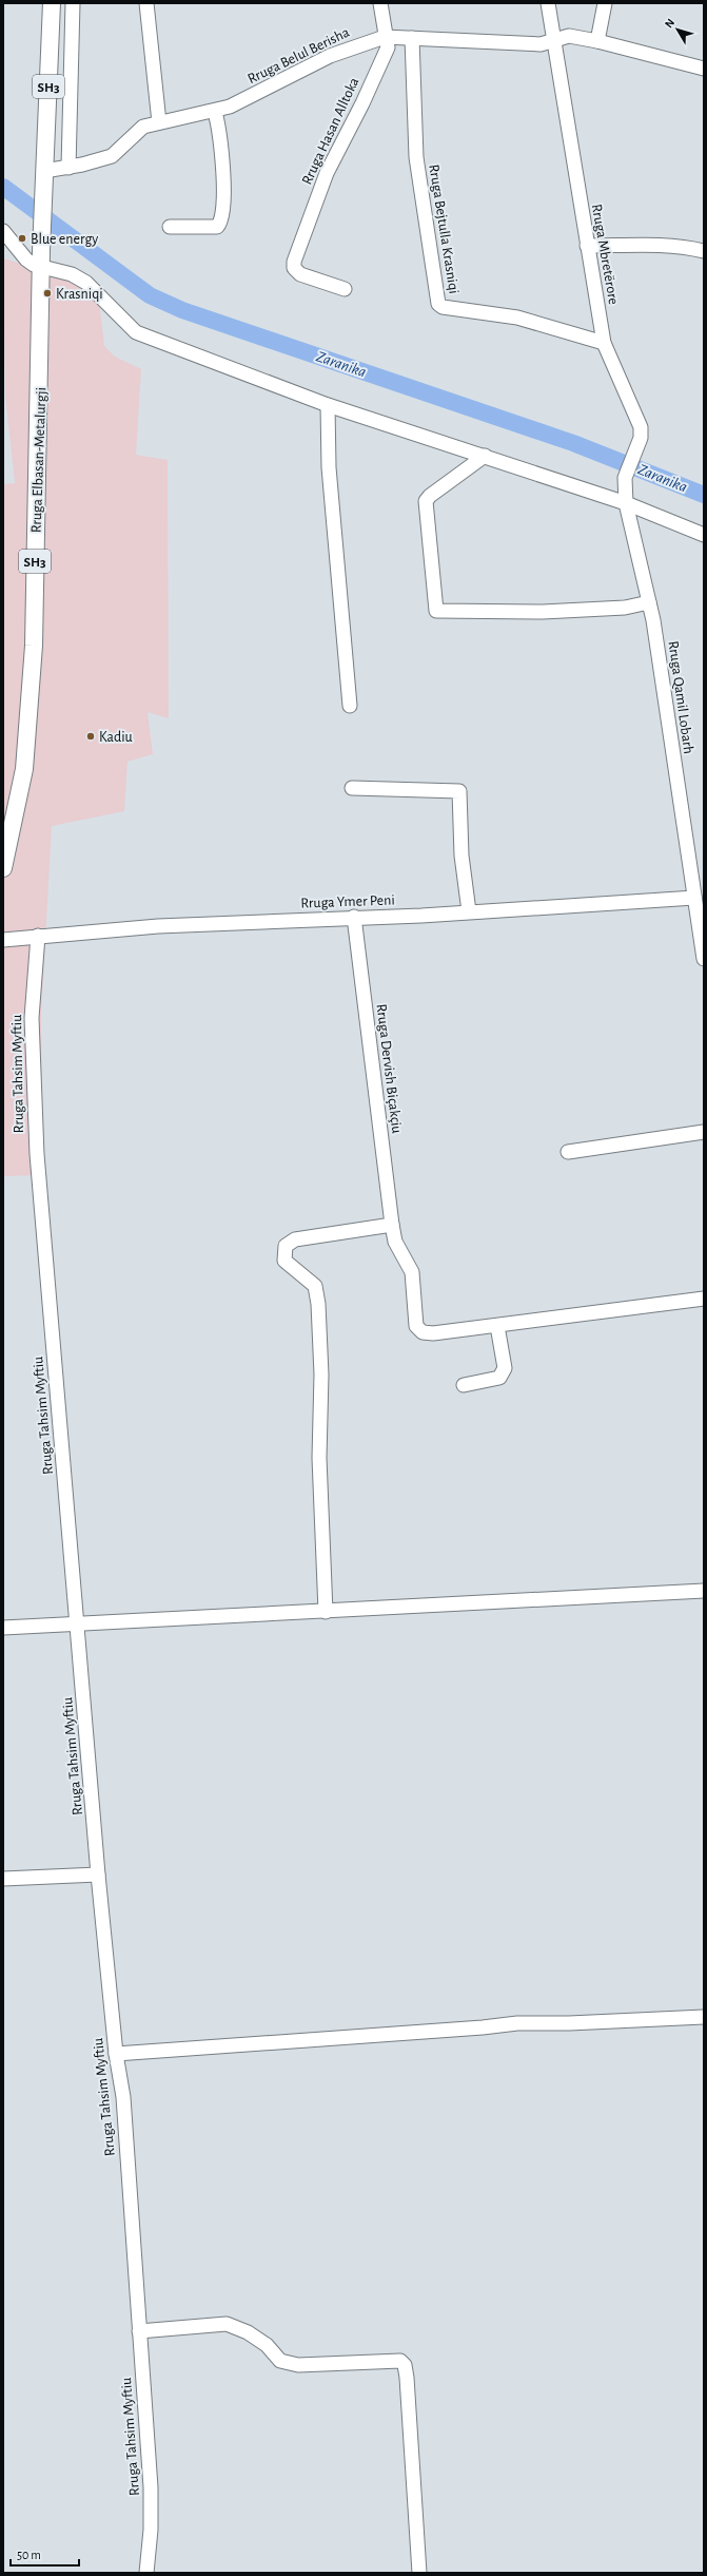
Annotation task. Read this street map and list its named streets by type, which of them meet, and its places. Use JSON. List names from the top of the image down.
{
  "streets": {
    "main road": ["SH3", "Rruga Elbasan-Metalurgji"],
    "street": [
      "Rruga Belul Berisha",
      "Rruga Hasan Alltoka",
      "Rruga Bejtulla Krasniqi",
      "Rruga Mbretërore",
      "Rruga Qamil Lobarh",
      "Rruga Ymer Peni",
      "Rruga Dervish Biçakçiu",
      "Rruga Tahsim Myftiu"
    ]
  },
  "crossings": [
    ["Rruga Belul Berisha", "SH3"],
    ["Rruga Belul Berisha", "Rruga Hasan Alltoka"],
    ["Rruga Belul Berisha", "Rruga Bejtulla Krasniqi"],
    ["Rruga Belul Berisha", "Rruga Mbretërore"],
    ["SH3", "Rruga Elbasan-Metalurgji"],
    ["Rruga Bejtulla Krasniqi", "Rruga Mbretërore"],
    ["Rruga Mbretërore", "Rruga Qamil Lobarh"],
    ["Rruga Qamil Lobarh", "Rruga Ymer Peni"],
    ["Rruga Ymer Peni", "Rruga Dervish Biçakçiu"],
    ["Rruga Ymer Peni", "Rruga Tahsim Myftiu"]
  ],
  "water": ["Zaranika"],
  "places": ["Blue energy", "Krasniqi", "Kadiu"],
  "scale_bar": "50 m",
  "north": "top left"
}
